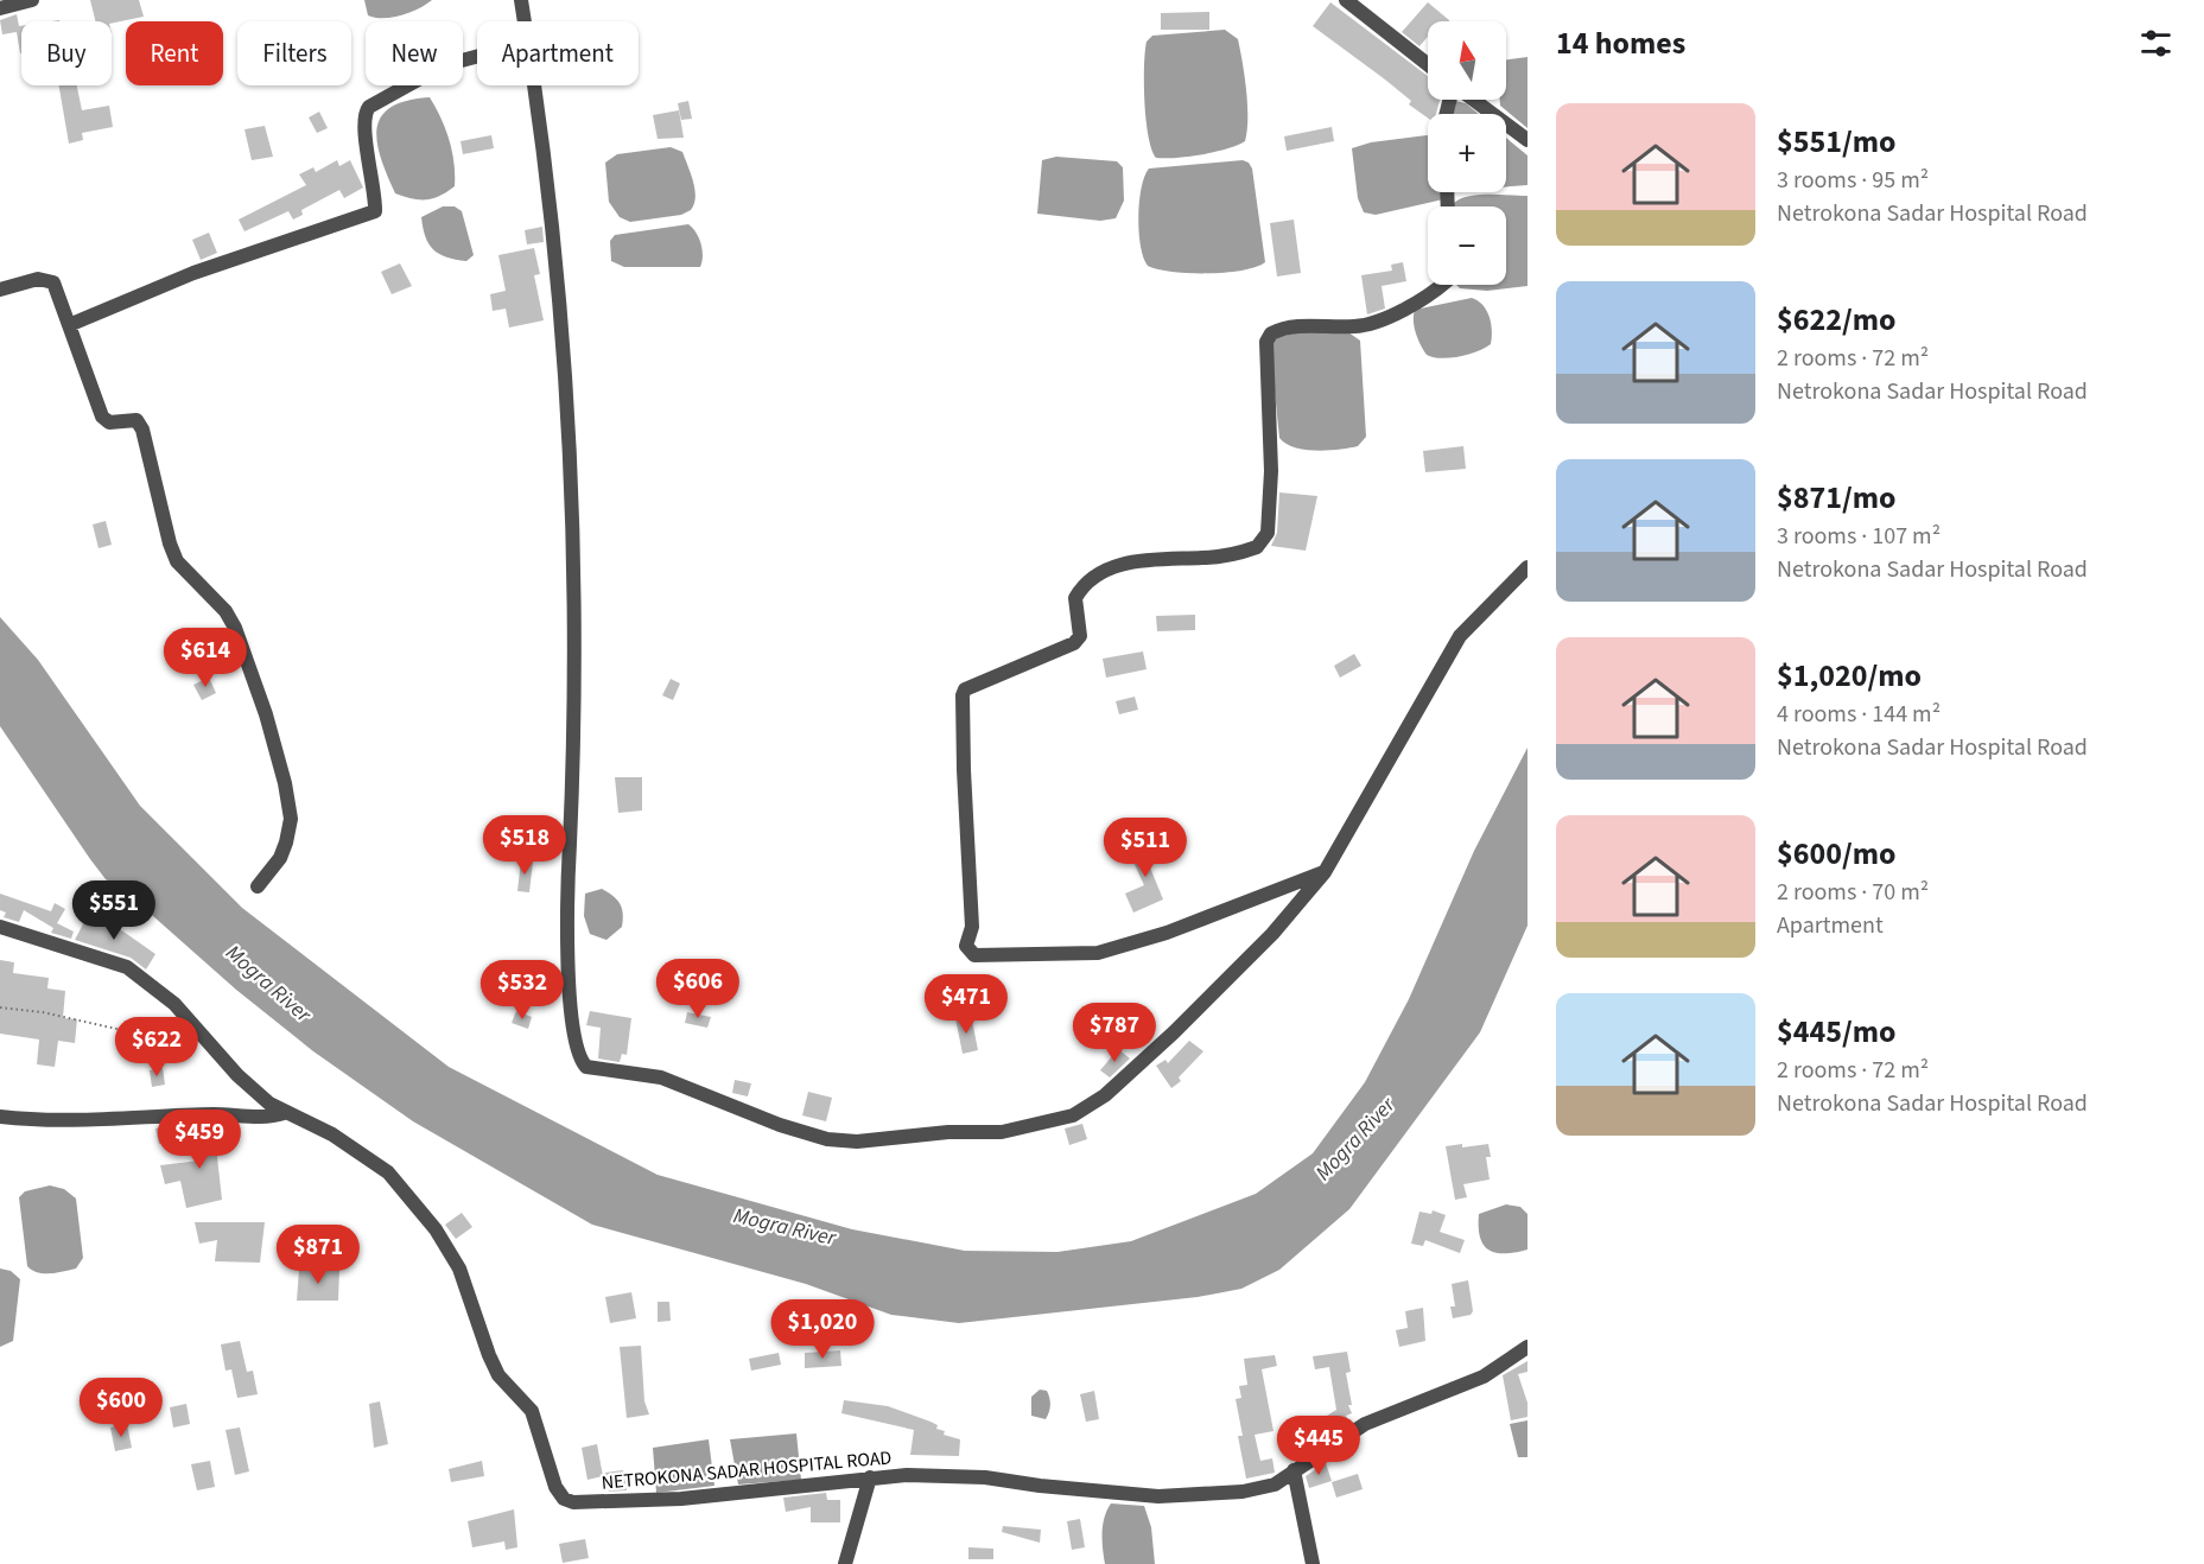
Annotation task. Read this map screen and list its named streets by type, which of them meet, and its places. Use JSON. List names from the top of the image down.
{
  "streets": {
    "street": ["NETROKONA SADAR HOSPITAL ROAD"]
  },
  "water": ["Mogra River"],
  "north": "top",
  "page": {
    "heading": "14 homes",
    "map_buttons": ["+", "−"],
    "chip": [
      "Buy",
      "Rent",
      "Filters",
      "New",
      "Apartment"
    ],
    "list": [
      {
        "name": "$551/mo",
        "note": "3 rooms · 95 m² · Netrokona Sadar Hospital Road"
      },
      {
        "name": "$622/mo",
        "note": "2 rooms · 72 m² · Netrokona Sadar Hospital Road"
      },
      {
        "name": "$871/mo",
        "note": "3 rooms · 107 m² · Netrokona Sadar Hospital Road"
      },
      {
        "name": "$1,020/mo",
        "note": "4 rooms · 144 m² · Netrokona Sadar Hospital Road"
      },
      {
        "name": "$600/mo",
        "note": "2 rooms · 70 m² · Apartment"
      },
      {
        "name": "$445/mo",
        "note": "2 rooms · 72 m² · Netrokona Sadar Hospital Road"
      }
    ],
    "price": [
      "$614",
      "$518",
      "$511",
      "$551",
      "$606",
      "$532",
      "$471",
      "$787",
      "$622",
      "$459",
      "$871",
      "$1,020",
      "$600",
      "$445"
    ]
  }
}
